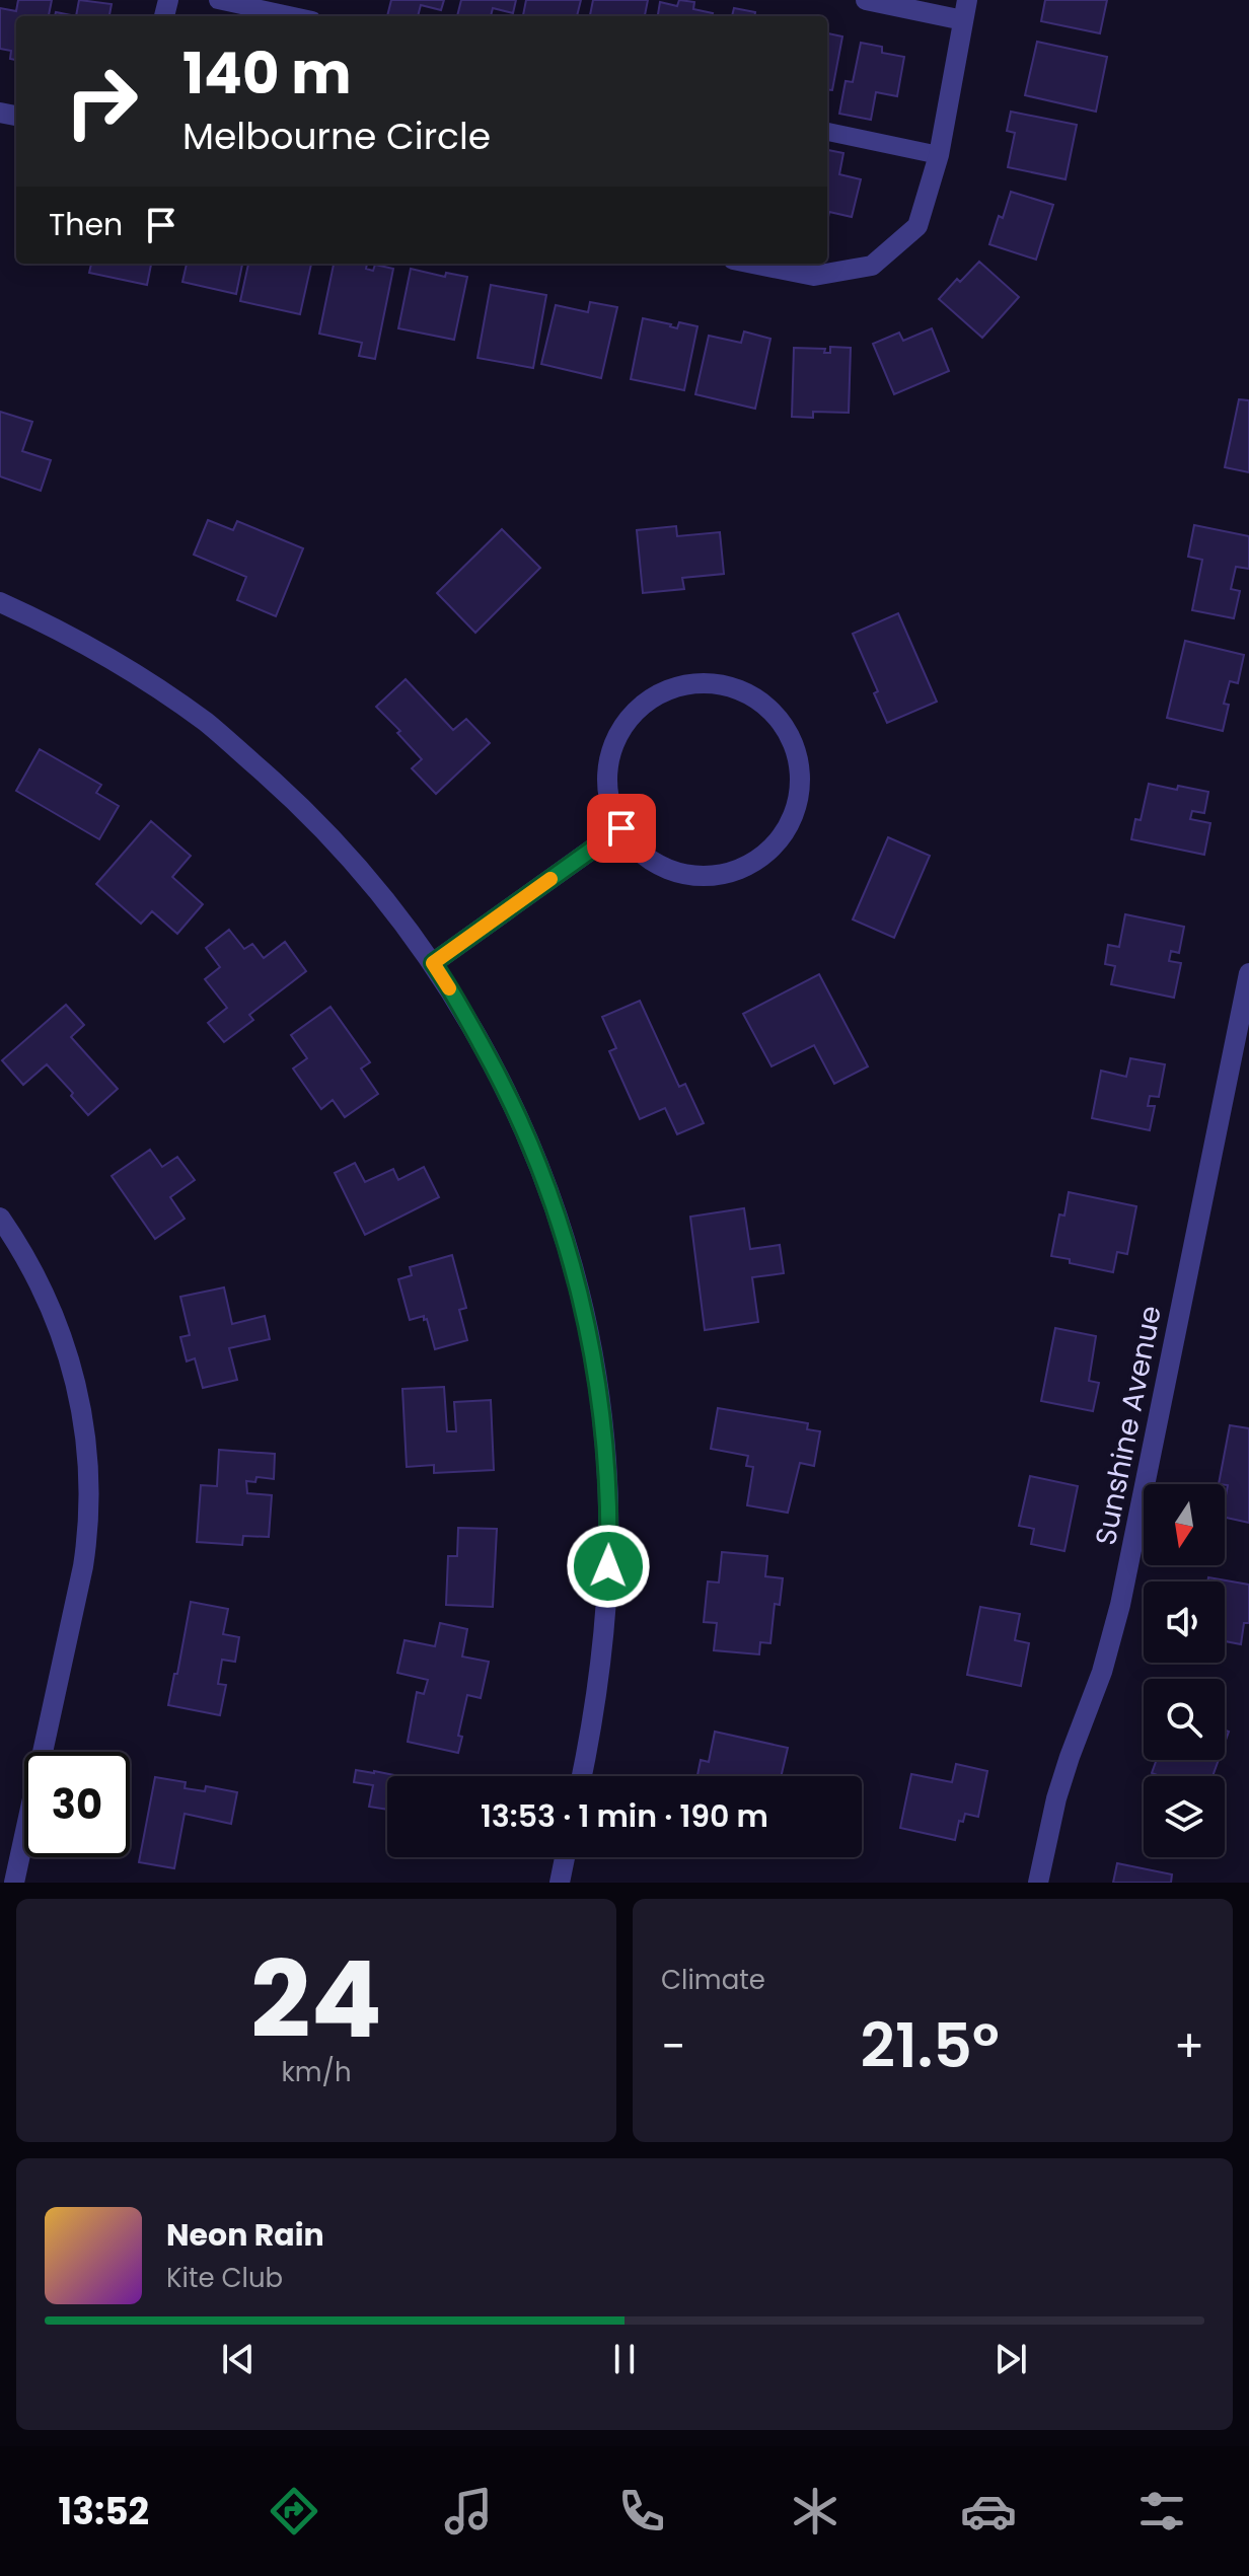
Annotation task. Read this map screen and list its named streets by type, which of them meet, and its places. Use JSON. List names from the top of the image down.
{
  "streets": {
    "street": ["Sunshine Avenue"]
  },
  "north": "bottom",
  "page": {
    "turn": ["140 m", "Melbourne Circle"],
    "then": "Then",
    "limit": "30",
    "trip": "13:53 · 1 min · 190 m",
    "tile": [
      ["24", "km/h"],
      "Climate"
    ],
    "heat": ["−", "21.5°", "+"],
    "song": ["Neon Rain", "Kite Club"],
    "tabs": "13:52"
  }
}
